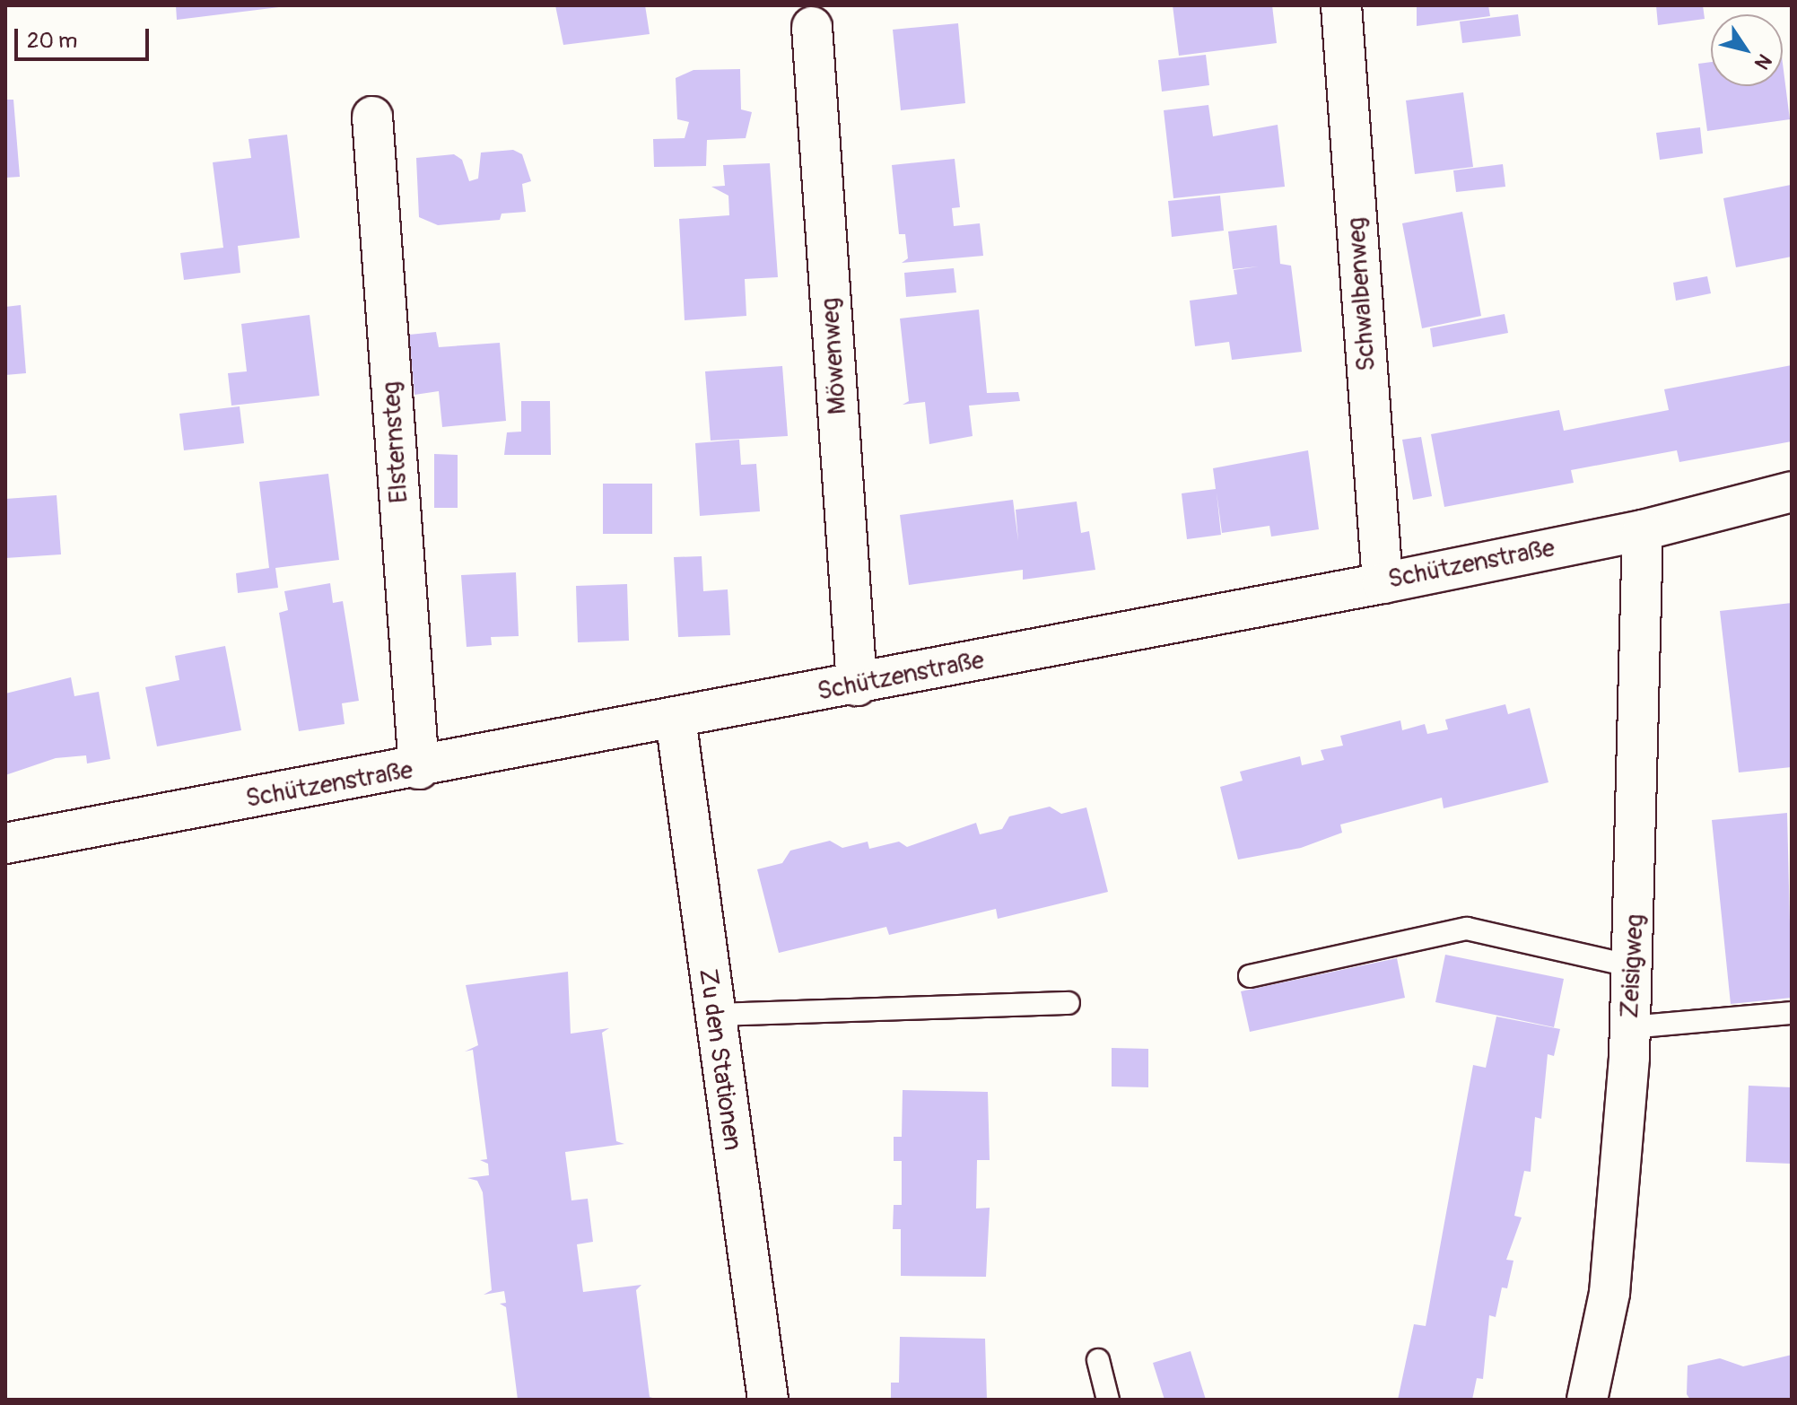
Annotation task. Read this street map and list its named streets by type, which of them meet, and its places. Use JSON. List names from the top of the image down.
{
  "streets": {
    "street": [
      "Schwalbenweg",
      "Möwenweg",
      "Elsternsteg",
      "Schützenstraße",
      "Zeisigweg",
      "Zu den Stationen"
    ]
  },
  "crossings": [
    ["Schwalbenweg", "Schützenstraße"],
    ["Möwenweg", "Schützenstraße"],
    ["Elsternsteg", "Schützenstraße"],
    ["Schützenstraße", "Zeisigweg"],
    ["Schützenstraße", "Zu den Stationen"]
  ],
  "scale_bar": "20 m",
  "north": "bottom right"
}
